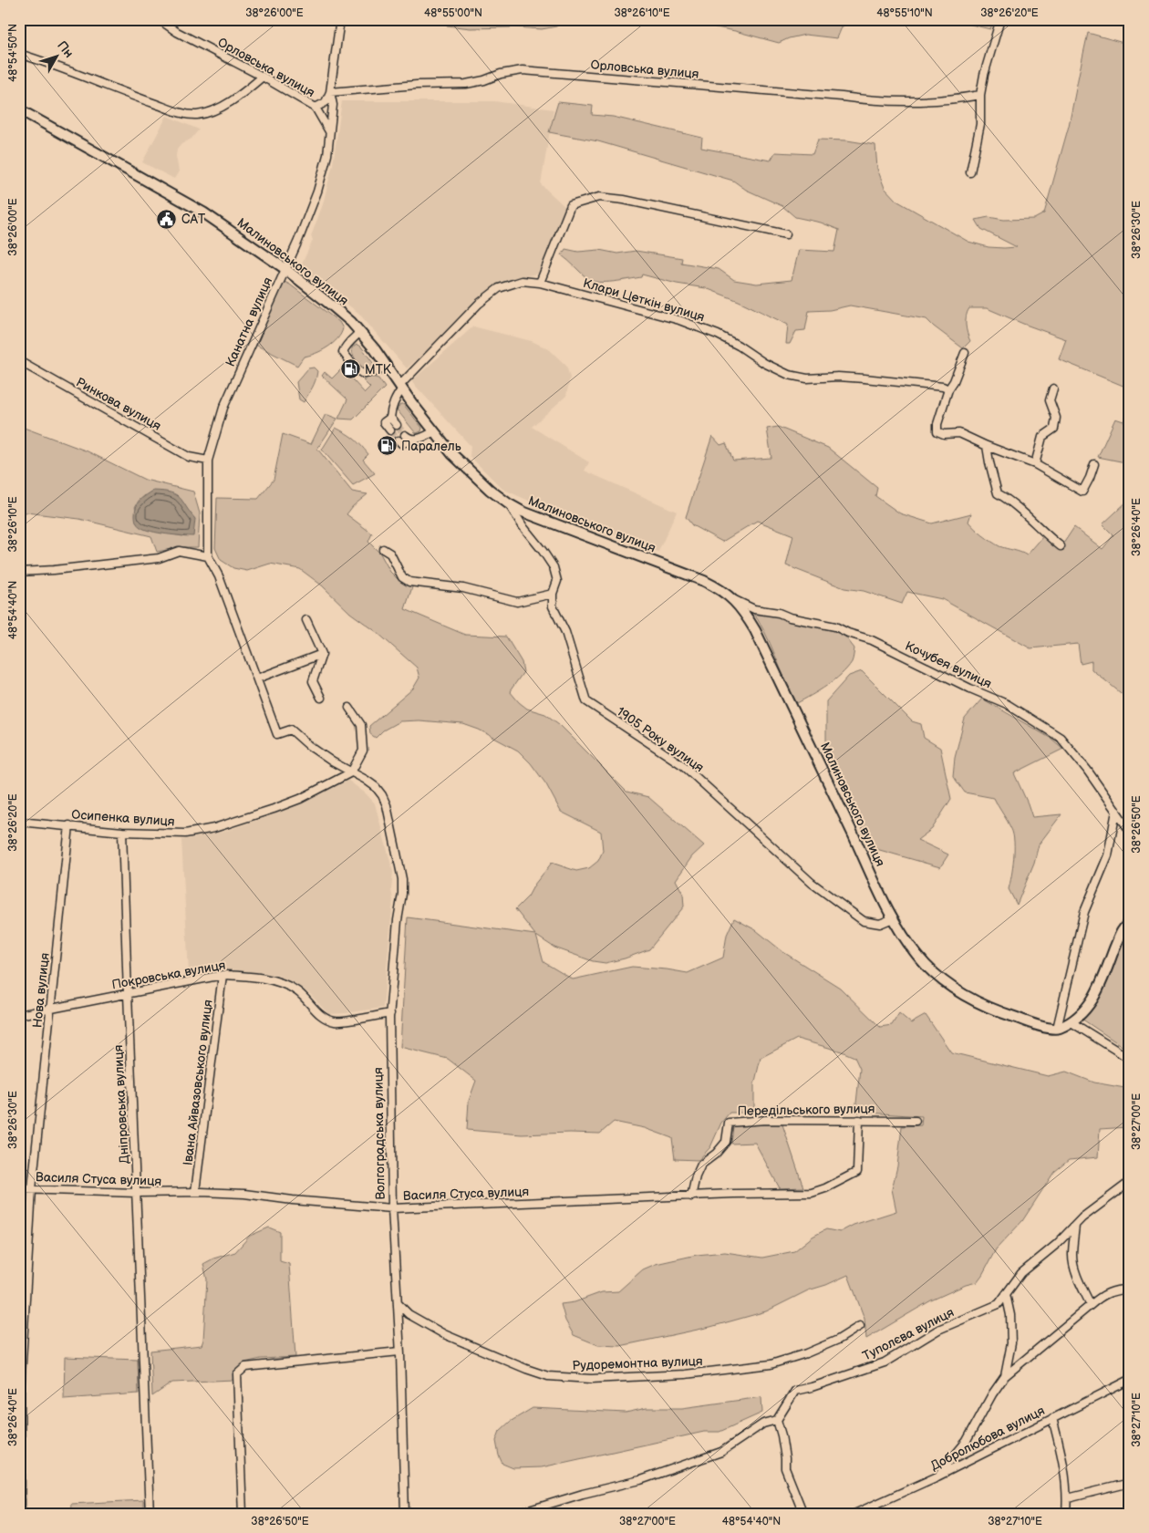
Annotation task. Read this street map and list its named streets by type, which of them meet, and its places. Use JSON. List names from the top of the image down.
{
  "streets": {
    "main road": ["Малиновського вулиця"],
    "street": [
      "Орловська вулиця",
      "Клари Цеткін вулиця",
      "Канатна вулиця",
      "Ринкова вулиця",
      "Кочубея вулиця",
      "1905 Року вулиця",
      "Осипенка вулиця",
      "Покровська вулиця",
      "Нова вулиця",
      "Івана Айвазовського вулиця",
      "Дніпровська вулиця",
      "Передільського вулиця",
      "Волгоградська вулиця",
      "Василя Стуса вулиця",
      "Туполєва вулиця",
      "Рудоремонтна вулиця",
      "Добролюбова вулиця"
    ]
  },
  "crossings": [
    ["Орловська вулиця", "Канатна вулиця"],
    ["Малиновського вулиця", "Клари Цеткін вулиця"],
    ["Малиновського вулиця", "Канатна вулиця"],
    ["Малиновського вулиця", "Кочубея вулиця"],
    ["Малиновського вулиця", "1905 Року вулиця"],
    ["Канатна вулиця", "Ринкова вулиця"],
    ["Канатна вулиця", "Осипенка вулиця"],
    ["Канатна вулиця", "Волгоградська вулиця"],
    ["Осипенка вулиця", "Нова вулиця"],
    ["Осипенка вулиця", "Дніпровська вулиця"],
    ["Осипенка вулиця", "Волгоградська вулиця"],
    ["Покровська вулиця", "Нова вулиця"],
    ["Покровська вулиця", "Івана Айвазовського вулиця"],
    ["Покровська вулиця", "Дніпровська вулиця"],
    ["Покровська вулиця", "Волгоградська вулиця"],
    ["Нова вулиця", "Василя Стуса вулиця"],
    ["Івана Айвазовського вулиця", "Василя Стуса вулиця"],
    ["Дніпровська вулиця", "Василя Стуса вулиця"],
    ["Передільського вулиця", "Василя Стуса вулиця"],
    ["Волгоградська вулиця", "Василя Стуса вулиця"],
    ["Волгоградська вулиця", "Рудоремонтна вулиця"]
  ],
  "places": {
    "public building": ["САТ"],
    "fuel station": ["МТК", "Паралель"]
  },
  "north": "top right",
  "coordinates": [
    "38°26'00\"E",
    "48°55'00\"N",
    "38°26'10\"E",
    "48°55'10\"N",
    "38°26'20\"E",
    "48°54'50\"N",
    "38°26'30\"E",
    "38°26'40\"E",
    "48°54'40\"N",
    "38°26'50\"E",
    "38°27'00\"E",
    "38°27'10\"E"
  ]
}
